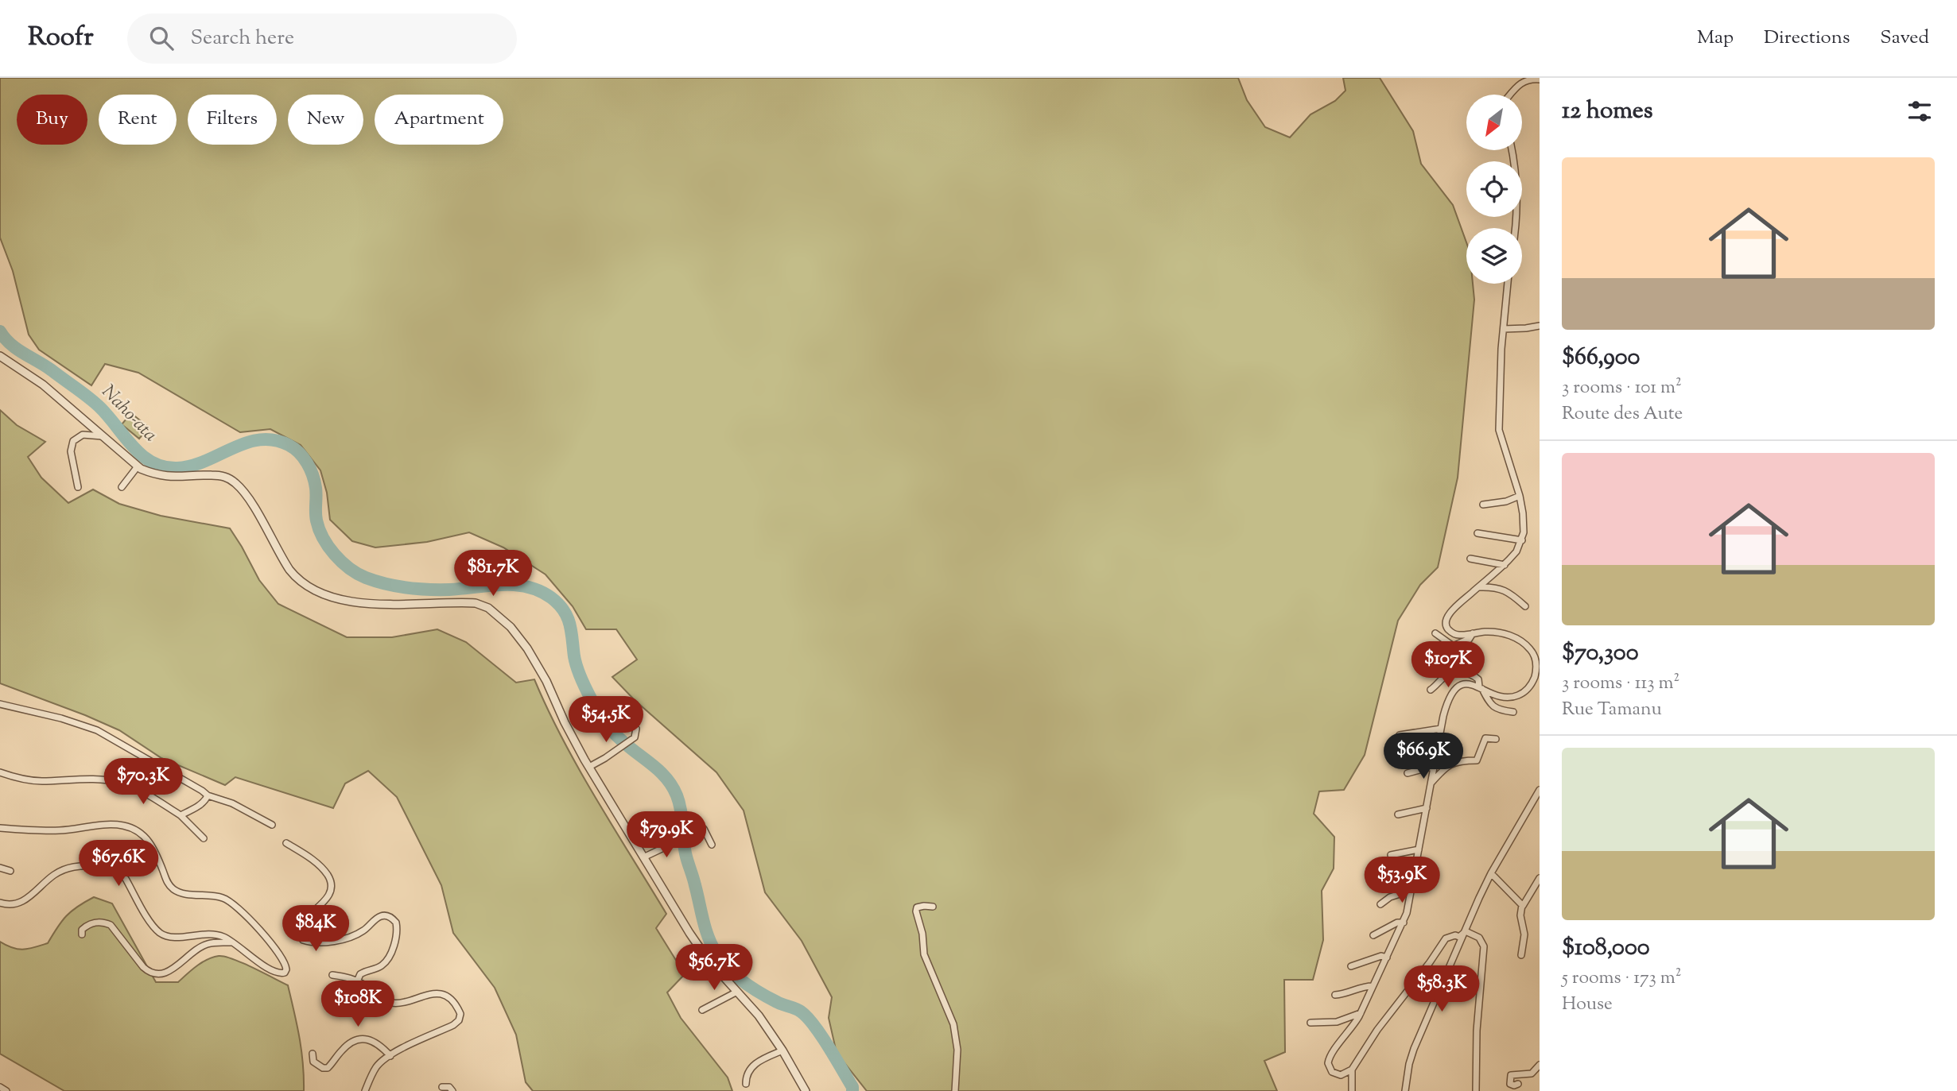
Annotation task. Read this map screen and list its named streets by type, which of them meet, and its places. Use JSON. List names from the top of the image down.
{
  "water": ["Naho-ata"],
  "north": "bottom left",
  "page": {
    "header": "Roofr",
    "search": "Search here",
    "nav": ["Map", "Directions", "Saved"],
    "heading": "12 homes",
    "chip": [
      "Buy",
      "Rent",
      "Filters",
      "New",
      "Apartment"
    ],
    "list": [
      {
        "name": "$66,900",
        "note": "3 rooms · 101 m² · Route des Aute"
      },
      {
        "name": "$70,300",
        "note": "3 rooms · 113 m² · Rue Tamanu"
      },
      {
        "name": "$108,000",
        "note": "5 rooms · 173 m² · House"
      }
    ],
    "price": [
      "$81.7K",
      "$107K",
      "$54.5K",
      "$66.9K",
      "$70.3K",
      "$79.9K",
      "$67.6K",
      "$53.9K",
      "$84K",
      "$56.7K",
      "$58.3K",
      "$108K"
    ]
  }
}
